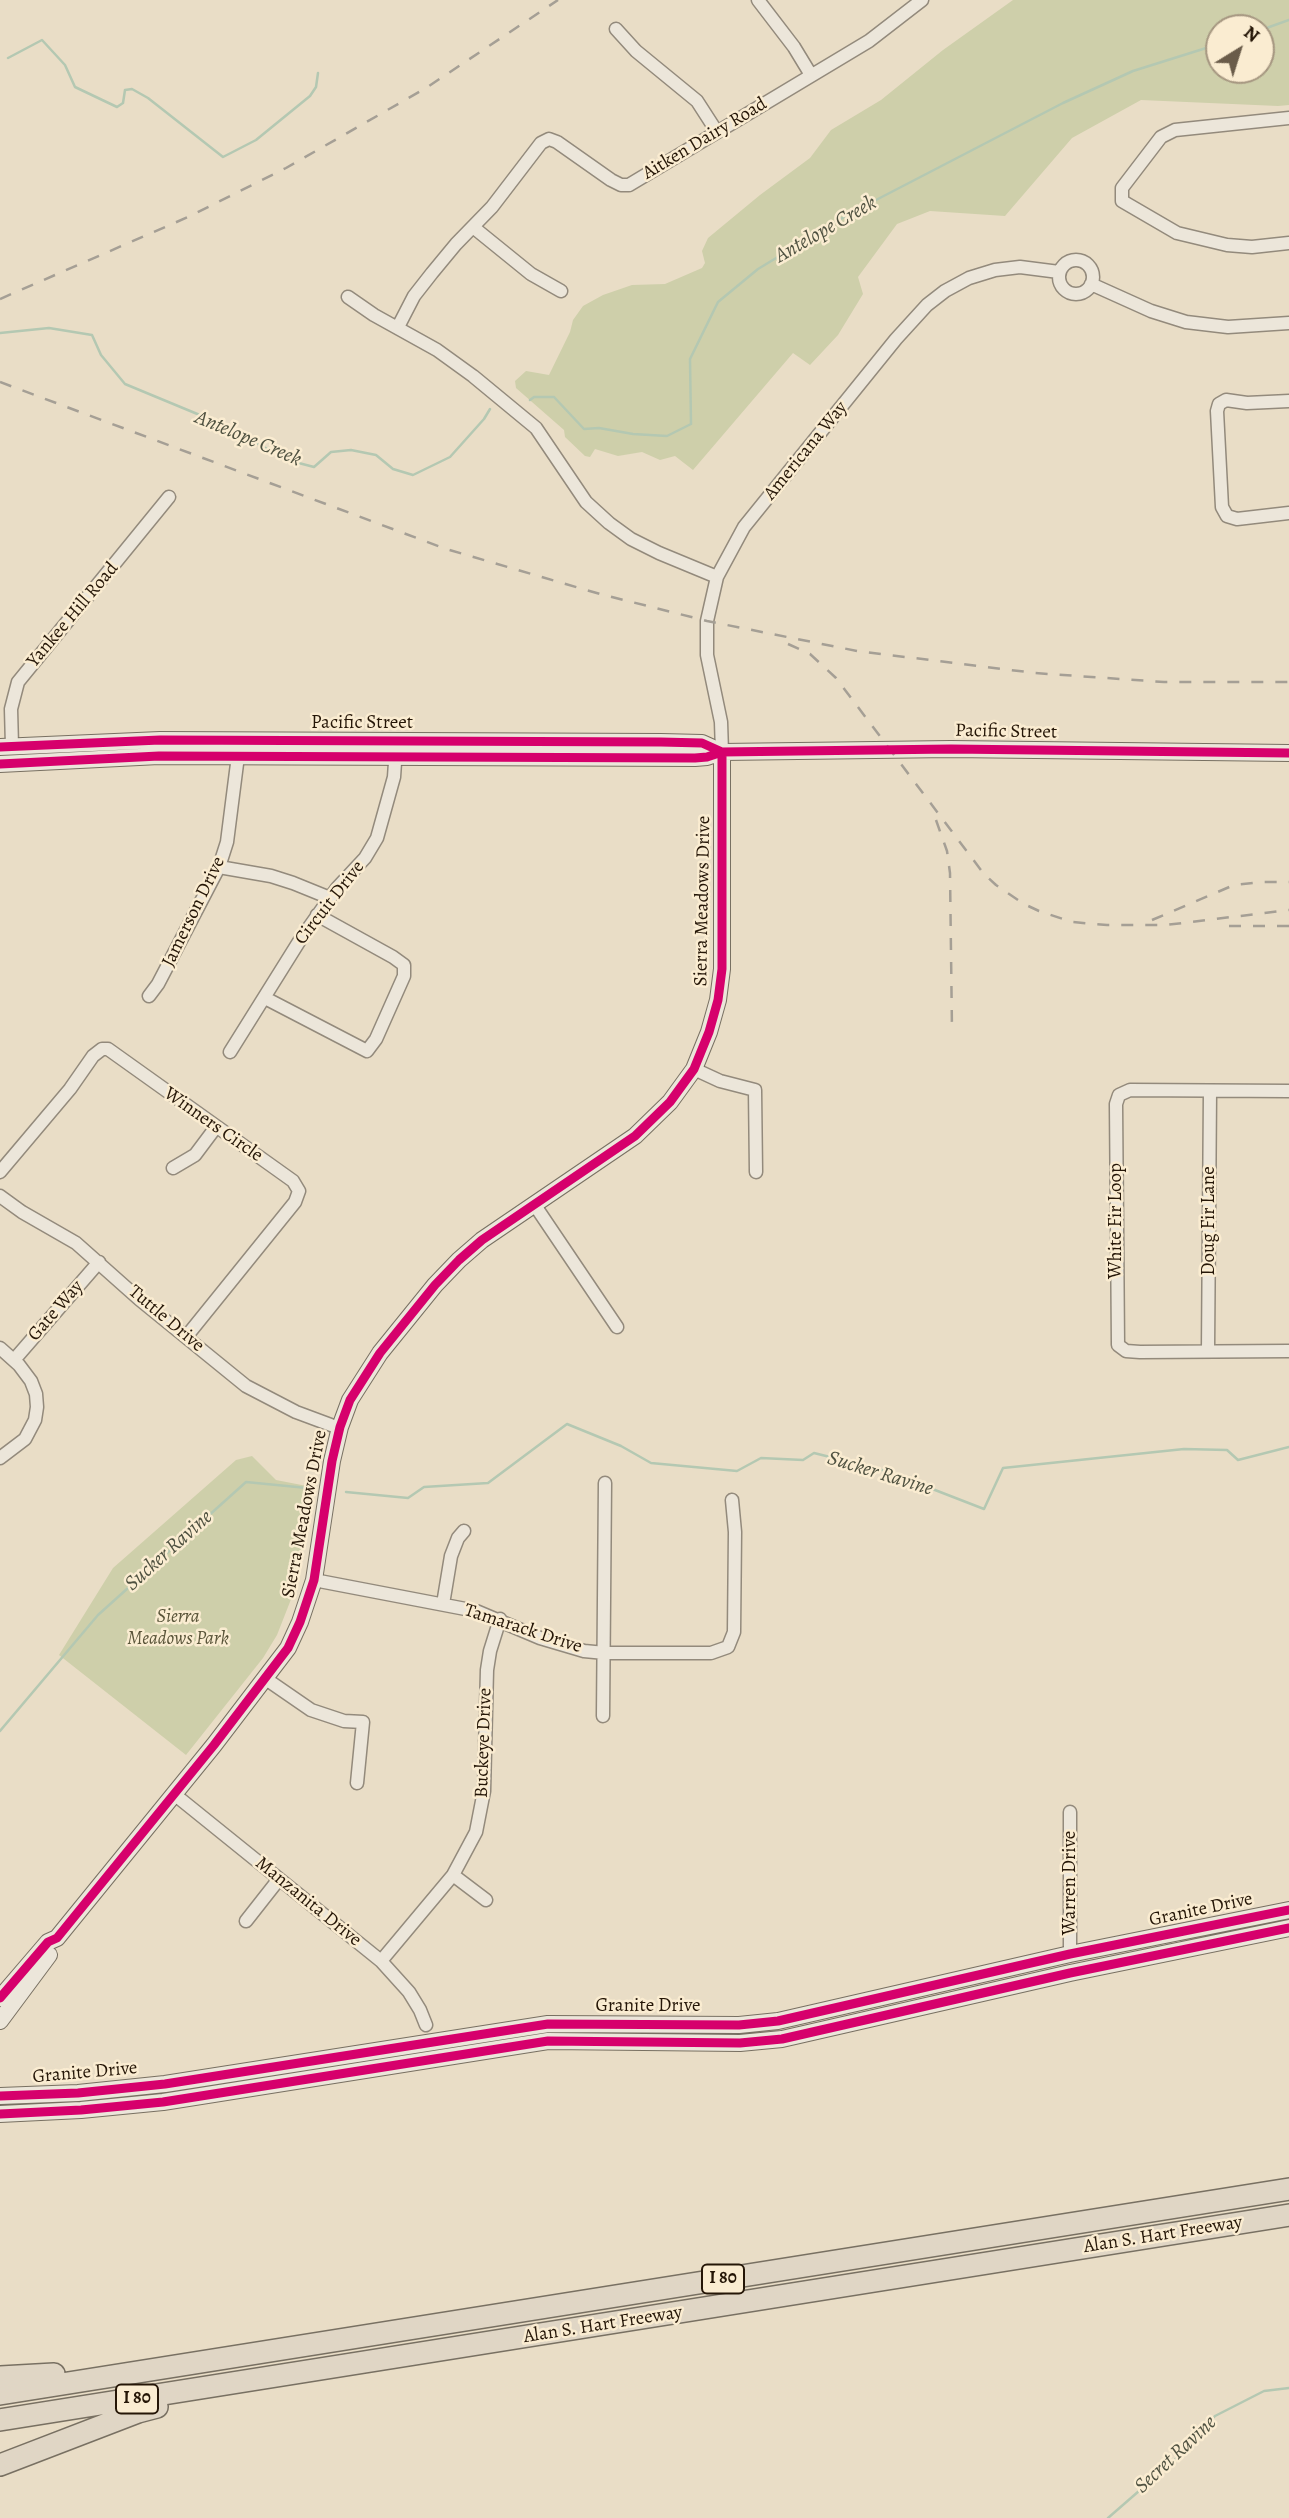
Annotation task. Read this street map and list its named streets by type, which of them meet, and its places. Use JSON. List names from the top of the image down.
{
  "streets": {
    "highway": ["Alan S. Hart Freeway", "I 80"],
    "street": [
      "Aitken Dairy Road",
      "Americana Way",
      "Yankee Hill Road",
      "Pacific Street",
      "Sierra Meadows Drive",
      "Circuit Drive",
      "Jamerson Drive",
      "Winners Circle",
      "White Fir Loop",
      "Doug Fir Lane",
      "Gate Way",
      "Tuttle Drive",
      "Tamarack Drive",
      "Buckeye Drive",
      "Warren Drive",
      "Manzanita Drive",
      "Granite Drive"
    ]
  },
  "crossings": [
    ["Americana Way", "Pacific Street"],
    ["Americana Way", "Sierra Meadows Drive"],
    ["Yankee Hill Road", "Pacific Street"],
    ["Pacific Street", "Sierra Meadows Drive"],
    ["Pacific Street", "Circuit Drive"],
    ["Pacific Street", "Jamerson Drive"],
    ["Sierra Meadows Drive", "Tuttle Drive"],
    ["Sierra Meadows Drive", "Tamarack Drive"],
    ["Sierra Meadows Drive", "Manzanita Drive"],
    ["Winners Circle", "Tuttle Drive"],
    ["White Fir Loop", "Doug Fir Lane"],
    ["Gate Way", "Tuttle Drive"],
    ["Tamarack Drive", "Buckeye Drive"],
    ["Buckeye Drive", "Manzanita Drive"],
    ["Warren Drive", "Granite Drive"]
  ],
  "water": ["Antelope Creek", "Sucker Ravine", "Secret Ravine"],
  "parks": ["Sierra Meadows Park"],
  "north": "top right"
}
